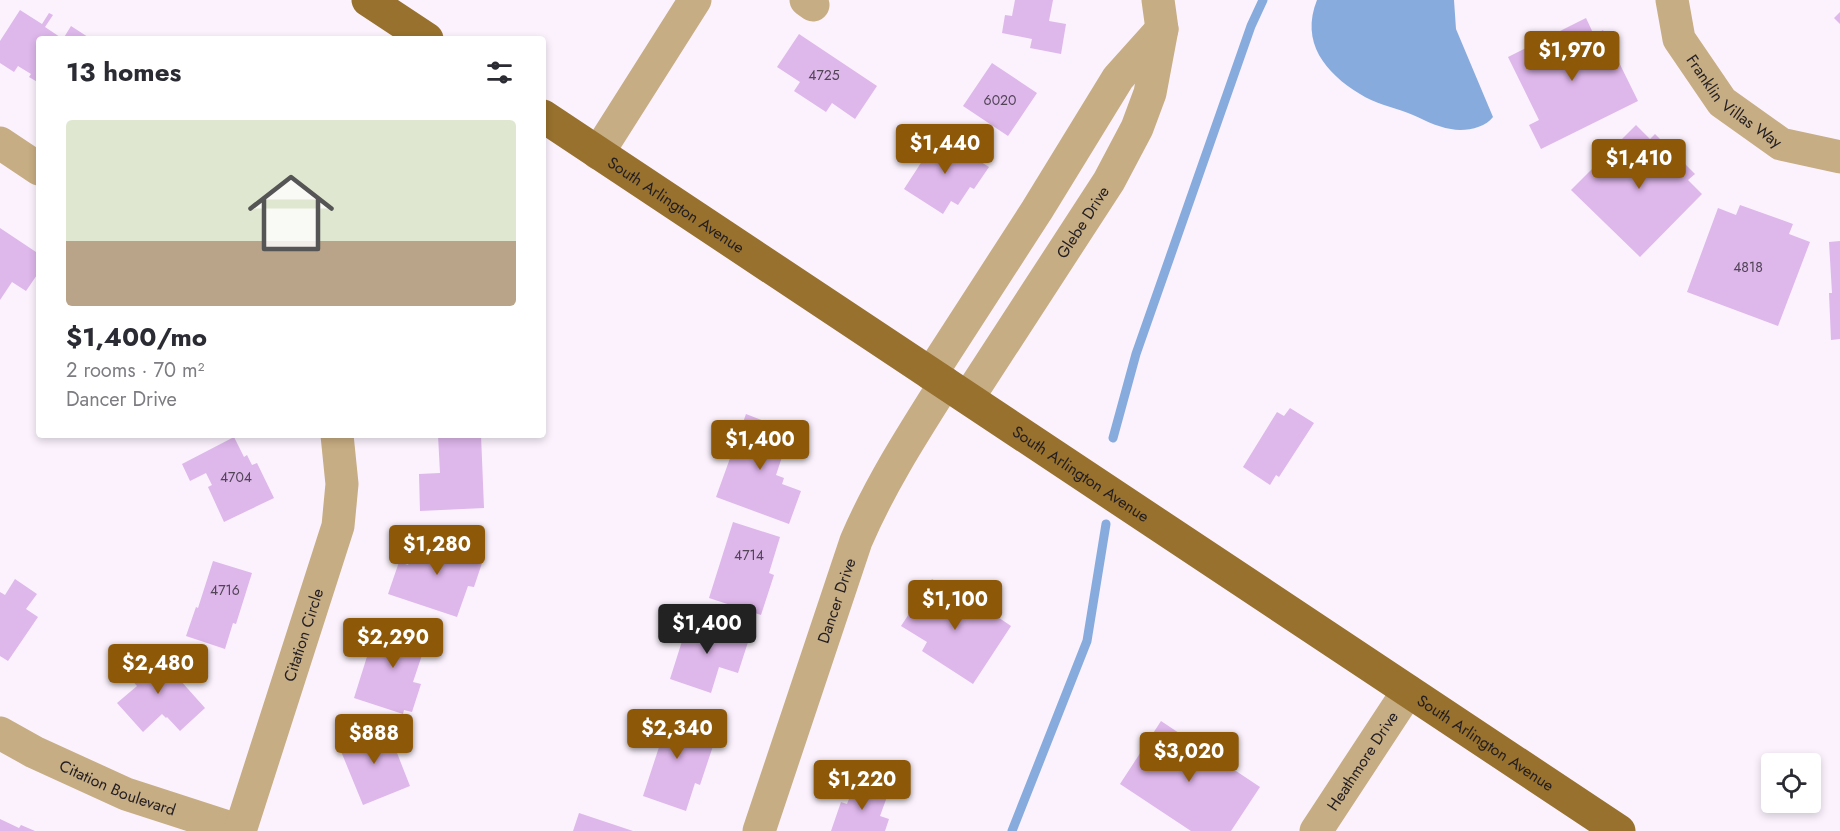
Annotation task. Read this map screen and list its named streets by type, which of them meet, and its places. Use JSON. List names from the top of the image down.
{
  "streets": {
    "main road": ["South Arlington Avenue"],
    "street": [
      "Franklin Villas Way",
      "Glebe Drive",
      "Dancer Drive",
      "Citation Circle",
      "Heathmore Drive",
      "Citation Boulevard"
    ]
  },
  "crossings": [
    ["South Arlington Avenue", "Glebe Drive"],
    ["South Arlington Avenue", "Dancer Drive"],
    ["South Arlington Avenue", "Heathmore Drive"],
    ["Glebe Drive", "Dancer Drive"],
    ["Citation Circle", "Citation Boulevard"]
  ],
  "house_numbers": [
    "4725",
    "6020",
    "4818",
    "4704",
    "4714",
    "4716"
  ],
  "page": {
    "price": [
      "$1,970",
      "$1,440",
      "$1,410",
      "$1,400",
      "$1,280",
      "$1,100",
      "$1,400",
      "$2,290",
      "$2,480",
      "$2,340",
      "$888",
      "$3,020",
      "$1,220"
    ],
    "heading": "13 homes",
    "list": [
      {
        "name": "$1,400/mo",
        "note": "2 rooms · 70 m² · Dancer Drive"
      }
    ]
  }
}
